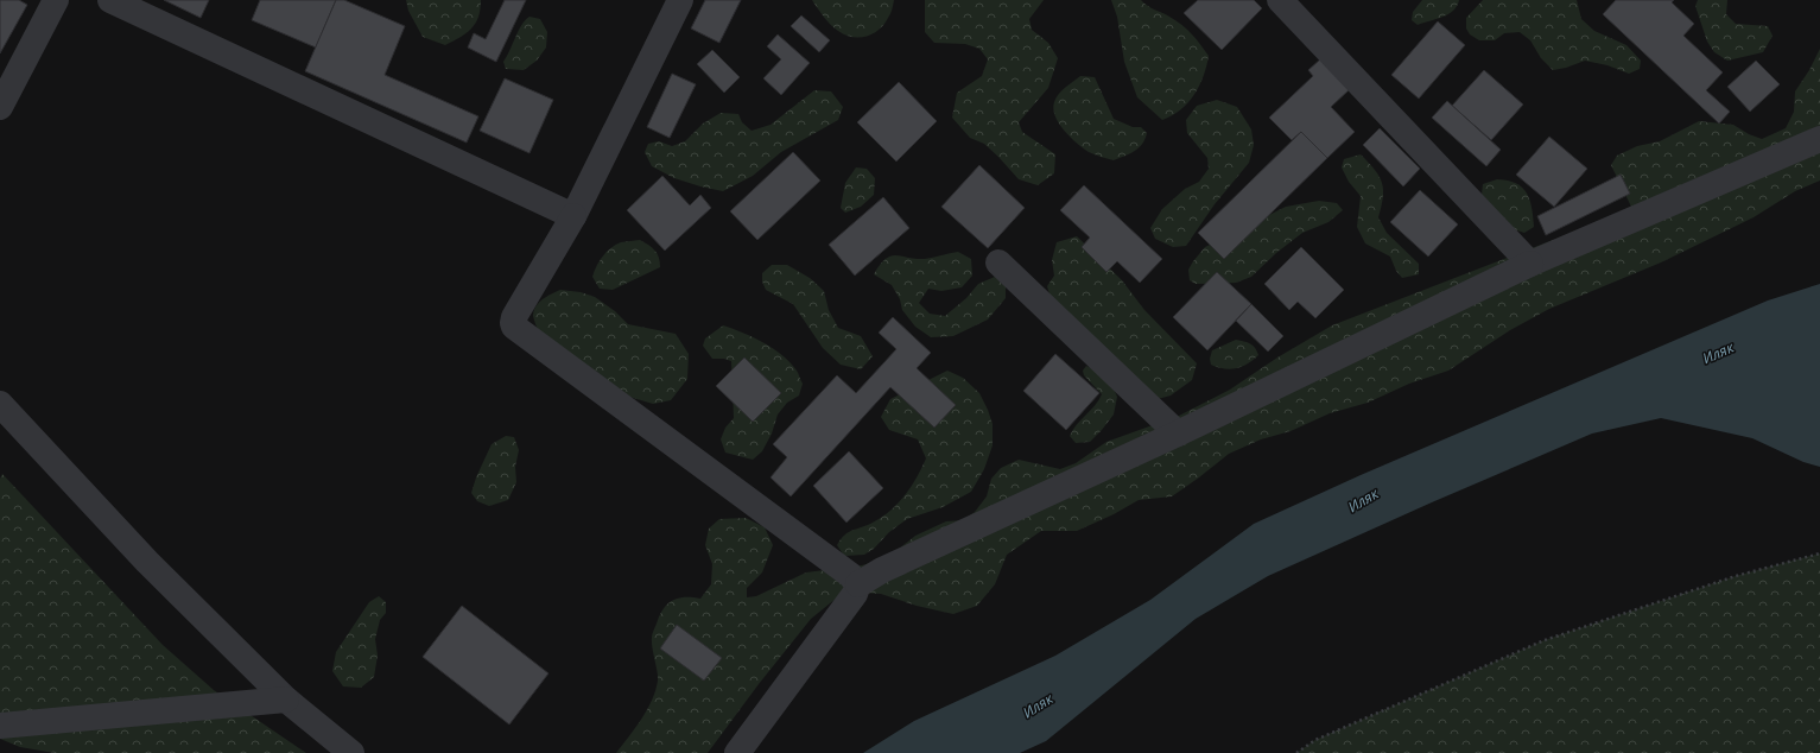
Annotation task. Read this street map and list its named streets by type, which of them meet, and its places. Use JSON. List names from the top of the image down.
{
  "water": ["Иляк"]
}
